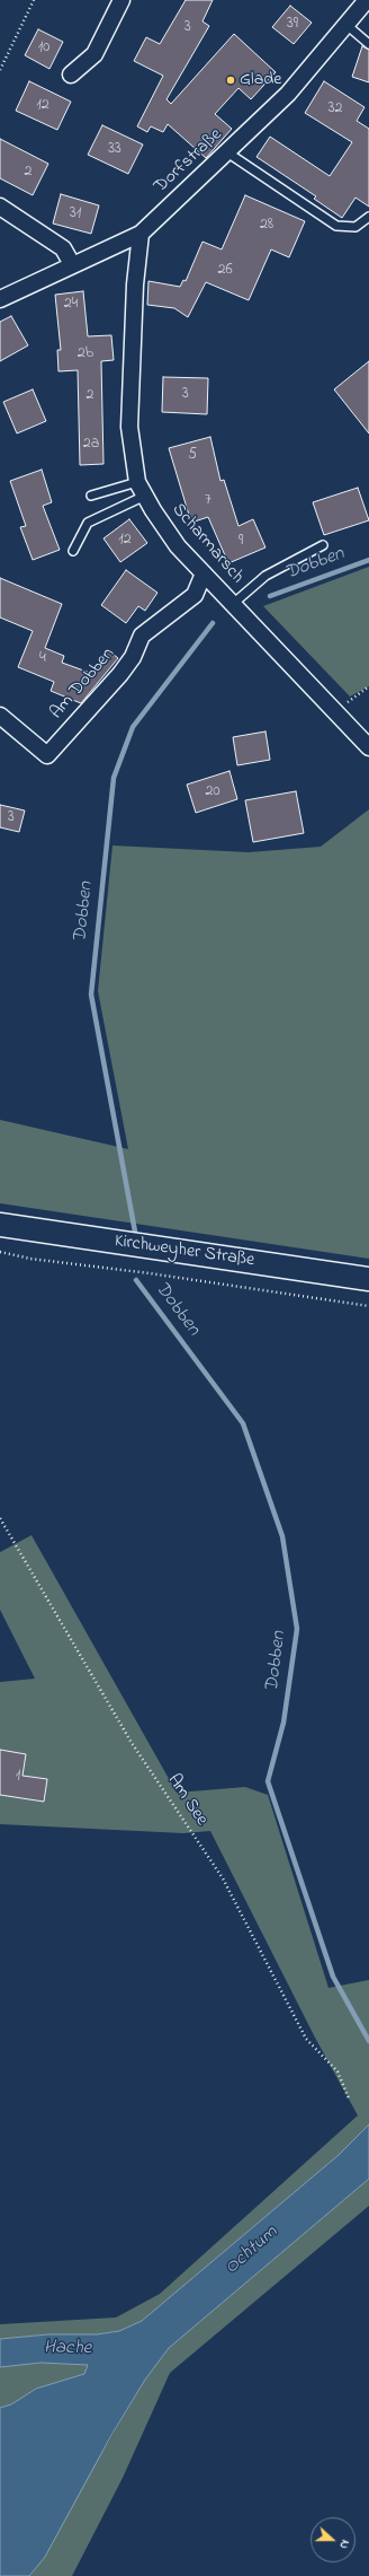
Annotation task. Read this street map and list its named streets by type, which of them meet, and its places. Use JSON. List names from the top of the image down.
{
  "streets": {
    "main road": ["Kirchweyher Straße"],
    "street": ["Dorfstraße", "Scharmarsch", "Am Dobben"],
    "path": ["Am See"]
  },
  "crossings": [
    ["Dorfstraße", "Scharmarsch"],
    ["Scharmarsch", "Am Dobben"]
  ],
  "water": ["Dobben", "Ochtum", "Hache"],
  "places": ["Glade"],
  "house_numbers": [
    "39",
    "3",
    "10",
    "12",
    "32",
    "33",
    "2",
    "31",
    "28",
    "26",
    "24",
    "2b",
    "3",
    "2",
    "2a",
    "5",
    "7",
    "12",
    "9",
    "4",
    "20",
    "3",
    "1"
  ],
  "north": "right"
}
